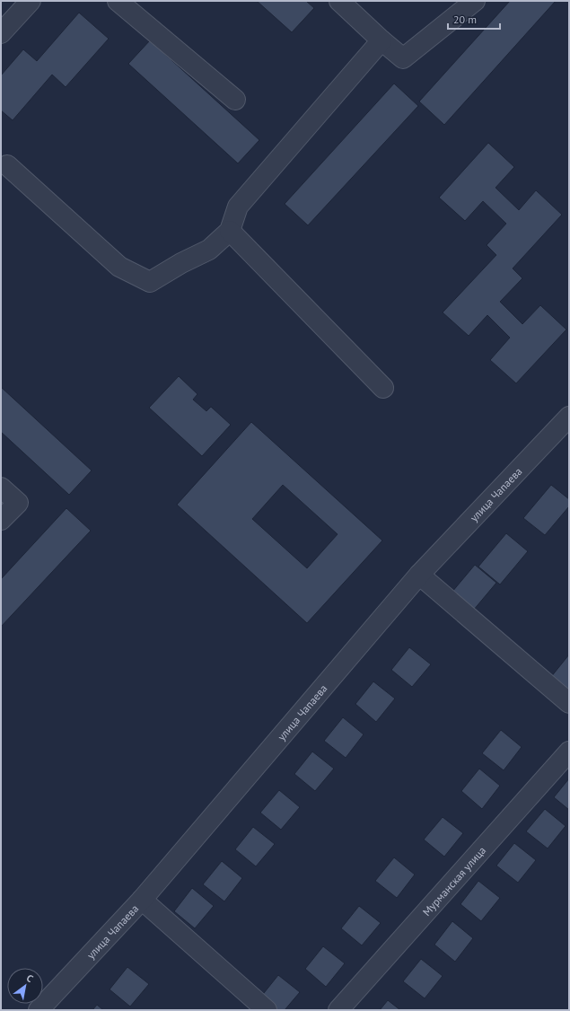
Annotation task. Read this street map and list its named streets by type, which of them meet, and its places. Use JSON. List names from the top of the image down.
{
  "streets": {
    "street": ["улица Чапаева", "Мурманская улица"]
  },
  "scale_bar": "20 m",
  "north": "top right"
}
